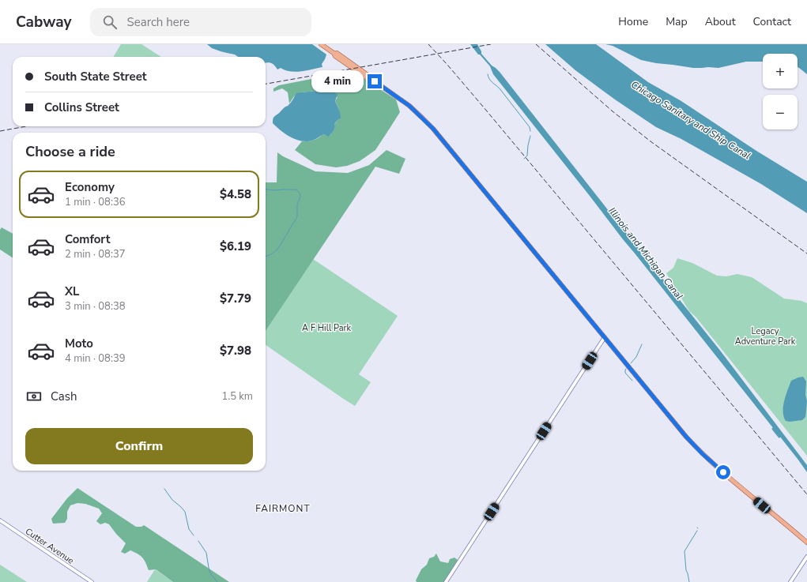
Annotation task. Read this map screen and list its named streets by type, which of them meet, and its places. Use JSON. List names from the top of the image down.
{
  "streets": {
    "street": ["Cutter Avenue"]
  },
  "districts": ["FAIRMONT"],
  "water": ["Chicago Sanitary and Ship Canal", "Illinois and Michigan Canal"],
  "parks": ["A F Hill Park", "Legacy Adventure Park"],
  "page": {
    "header": "Cabway",
    "search": "Search here",
    "nav": [
      "Home",
      "Map",
      "About",
      "Contact"
    ],
    "map_buttons": ["+", "−"],
    "banner": ["South State Street", "Collins Street"],
    "bubble": "4 min",
    "heading": "Choose a ride",
    "list": [
      {
        "name": "Economy",
        "note": "1 min · 08:36",
        "value": "$4.58"
      },
      {
        "name": "Comfort",
        "note": "2 min · 08:37",
        "value": "$6.19"
      },
      {
        "name": "XL",
        "note": "3 min · 08:38",
        "value": "$7.79"
      },
      {
        "name": "Moto",
        "note": "4 min · 08:39",
        "value": "$7.98"
      }
    ],
    "pay": ["Cash", "1.5 km"],
    "buttons": "Confirm"
  }
}
